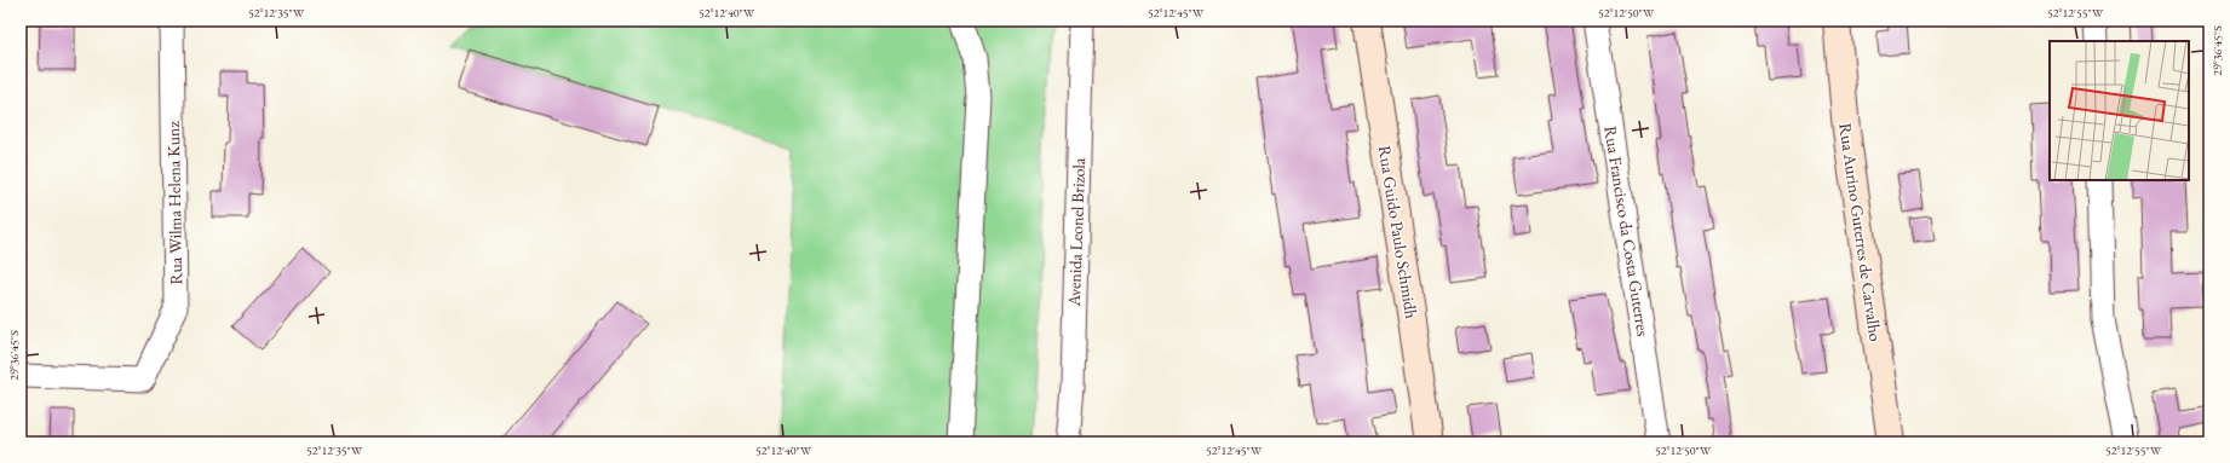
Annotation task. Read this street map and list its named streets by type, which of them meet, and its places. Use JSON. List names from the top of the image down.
{
  "streets": {
    "street": [
      "Rua Wilma Helena Kunz",
      "Rua Francisco da Costa Guterres",
      "Avenida Leonel Brizola",
      "Rua Guido Paulo Schmidh",
      "Rua Aurino Guterres de Carvalho"
    ]
  },
  "coordinates": [
    "52°12'35\"W",
    "52°12'40\"W",
    "52°12'45\"W",
    "52°12'50\"W",
    "52°12'55\"W",
    "29°36'45\"S"
  ]
}
